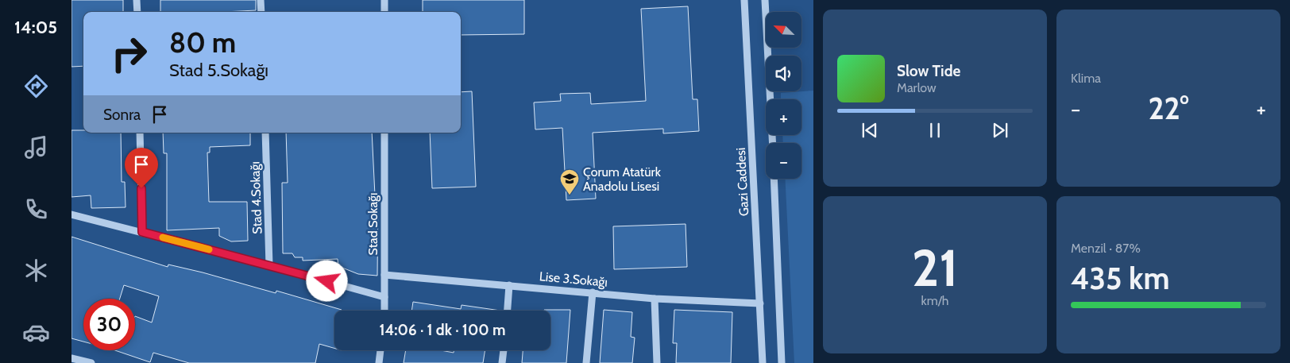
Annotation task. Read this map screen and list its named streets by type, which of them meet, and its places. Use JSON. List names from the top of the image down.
{
  "streets": {
    "street": [
      "Gazi Caddesi",
      "Stad 4.Sokağı",
      "Stad Sokağı",
      "Lise 3.Sokağı"
    ]
  },
  "crossings": [
    ["Gazi Caddesi", "Lise 3.Sokağı"],
    ["Stad Sokağı", "Lise 3.Sokağı"]
  ],
  "places": {
    "school or university": ["Çorum Atatürk Anadolu Lisesi"]
  },
  "north": "top left",
  "page": {
    "tabs": "14:05",
    "tile": [
      "Klima",
      ["21", "km/h"],
      ["Menzil · 87%", "435 km"]
    ],
    "map_buttons": ["+", "−"],
    "turn": ["80 m", "Stad 5.Sokağı"],
    "song": ["Slow Tide", "Marlow"],
    "heat": ["−", "22°", "+"],
    "then": "Sonra",
    "limit": "30",
    "trip": "14:06 · 1 dk · 100 m"
  }
}
